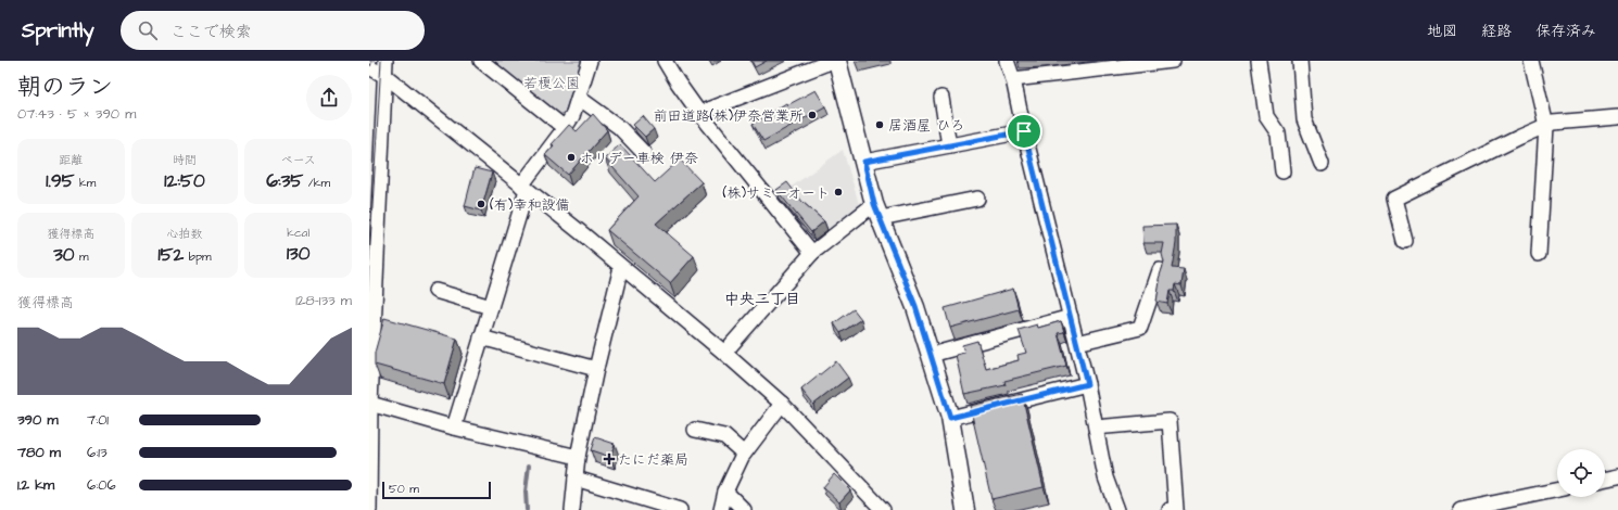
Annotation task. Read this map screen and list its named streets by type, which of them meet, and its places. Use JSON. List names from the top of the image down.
{
  "districts": ["中央二丁目"],
  "parks": ["若榎公園"],
  "places": {
    "other": [
      "前田道路(株)伊奈営業所",
      "居酒屋 ひろ",
      "ホリデー車検 伊奈",
      "(株)サミーオート",
      "(有)幸和設備"
    ],
    "health": ["たにだ薬局"]
  },
  "scale_bar": "50 m",
  "page": {
    "header": "Sprintly",
    "search": "ここで検索",
    "nav": ["地図", "経路", "保存済み"],
    "heading": ["朝のラン", "07:43 · 5 × 390 m"],
    "stats": [
      ["距離", "1.95 km"],
      ["時間", "12:50"],
      ["ペース", "6:35 /km"],
      ["獲得標高", "30 m"],
      ["心拍数", "152 bpm"],
      ["kcal", "130"]
    ],
    "chart": ["獲得標高", "128–133 m"],
    "list": [
      {
        "name": "390 m",
        "note": "7:01"
      },
      {
        "name": "780 m",
        "note": "6:13"
      },
      {
        "name": "1.2 km",
        "note": "6:06"
      }
    ],
    "scale": "50 m"
  }
}
